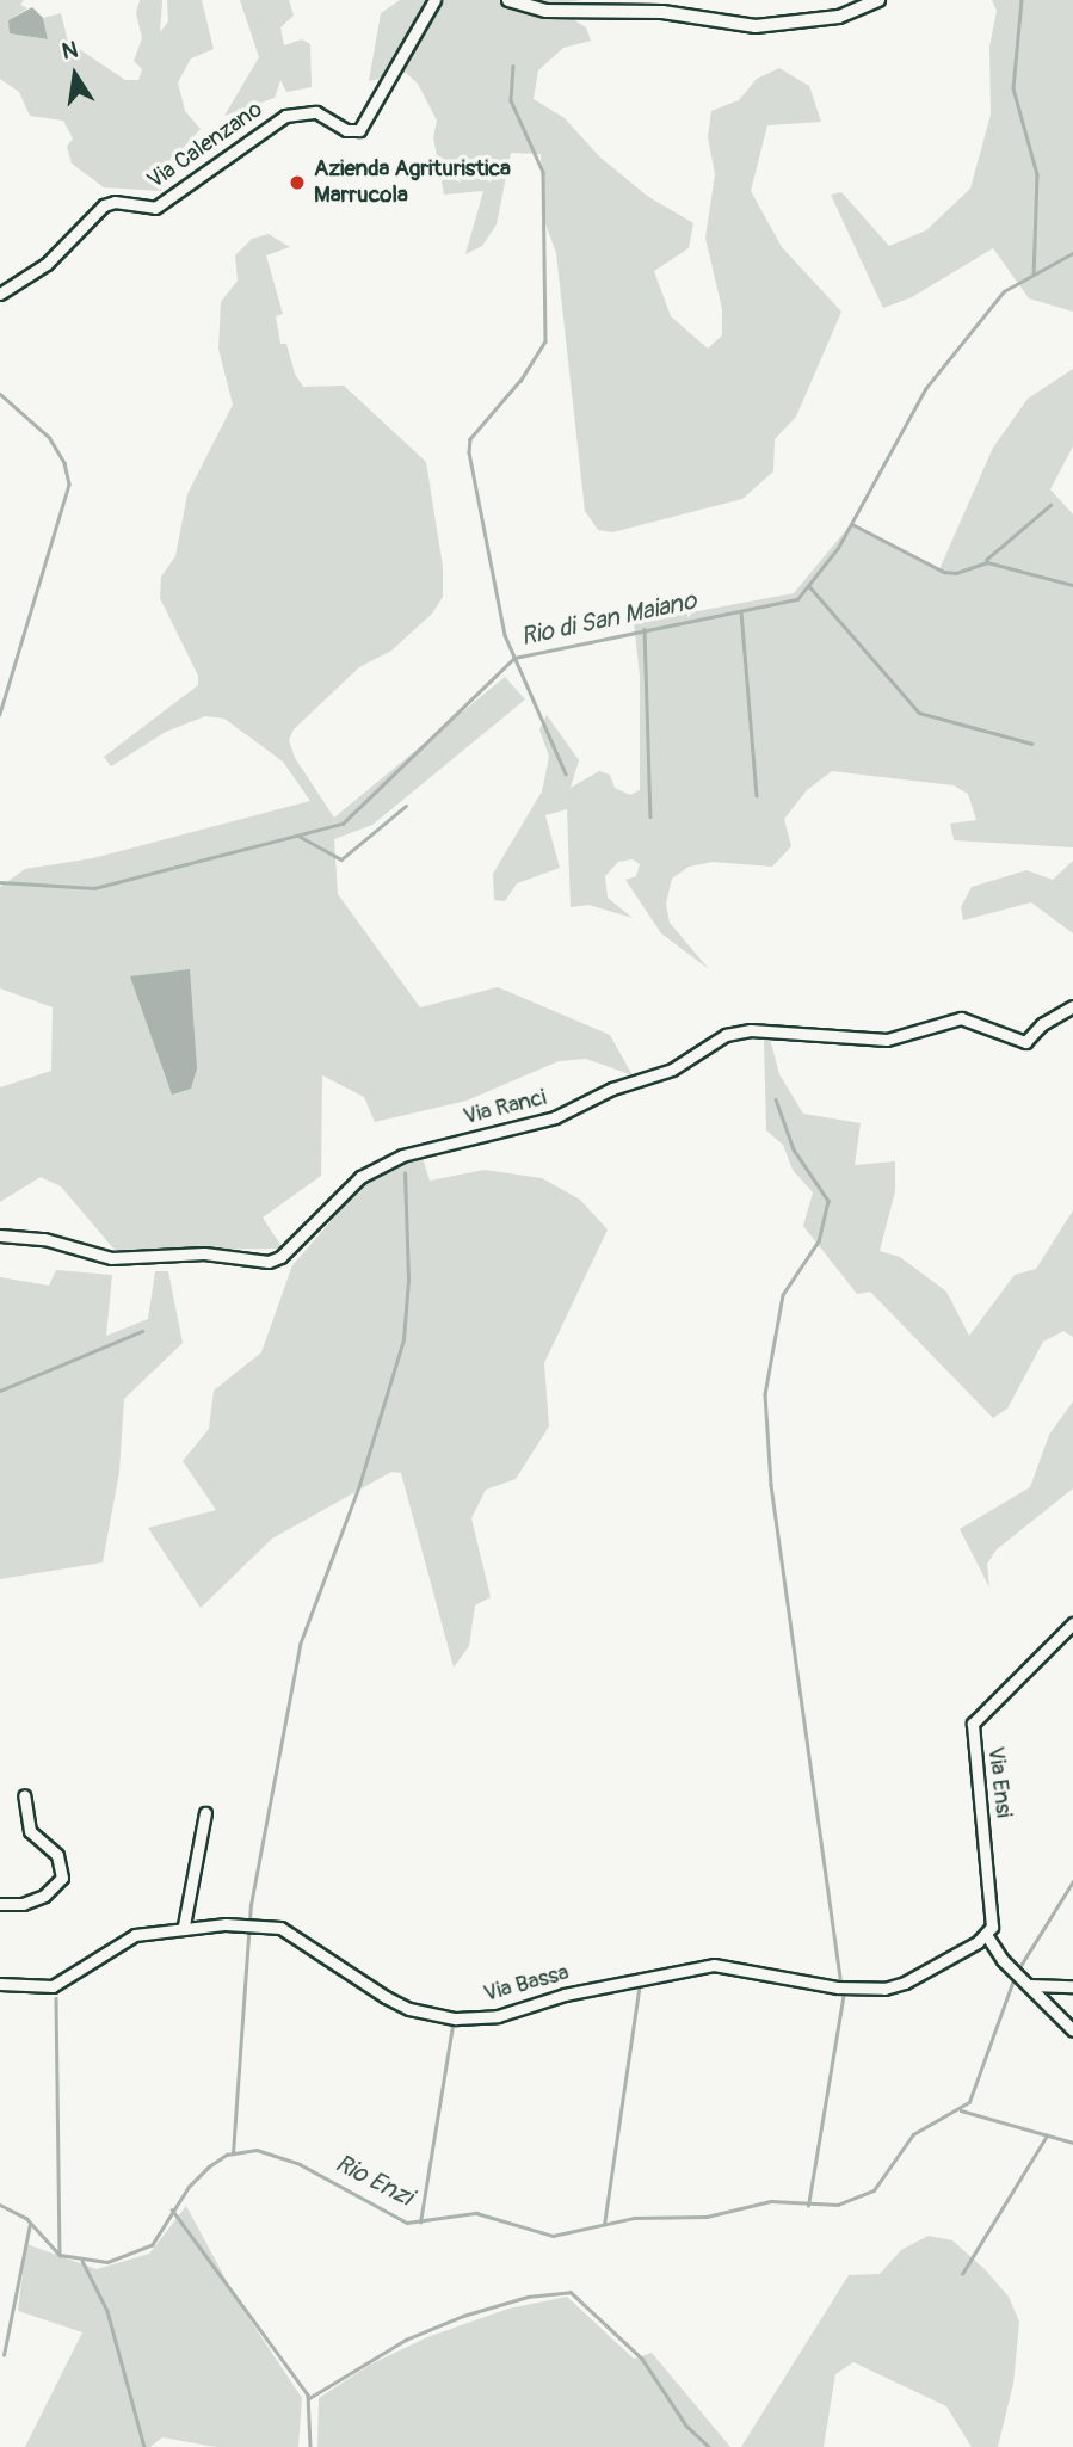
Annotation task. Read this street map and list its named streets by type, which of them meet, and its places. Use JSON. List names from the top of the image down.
{
  "streets": {
    "street": [
      "Via Calenzano",
      "Via Ranci",
      "Via Ensi",
      "Via Bassa"
    ]
  },
  "crossings": [
    ["Via Ensi", "Via Bassa"]
  ],
  "water": ["Rio di San Maiano", "Rio Enzi"],
  "places": ["Azienda Agrituristica Marrucola"],
  "north": "top"
}
